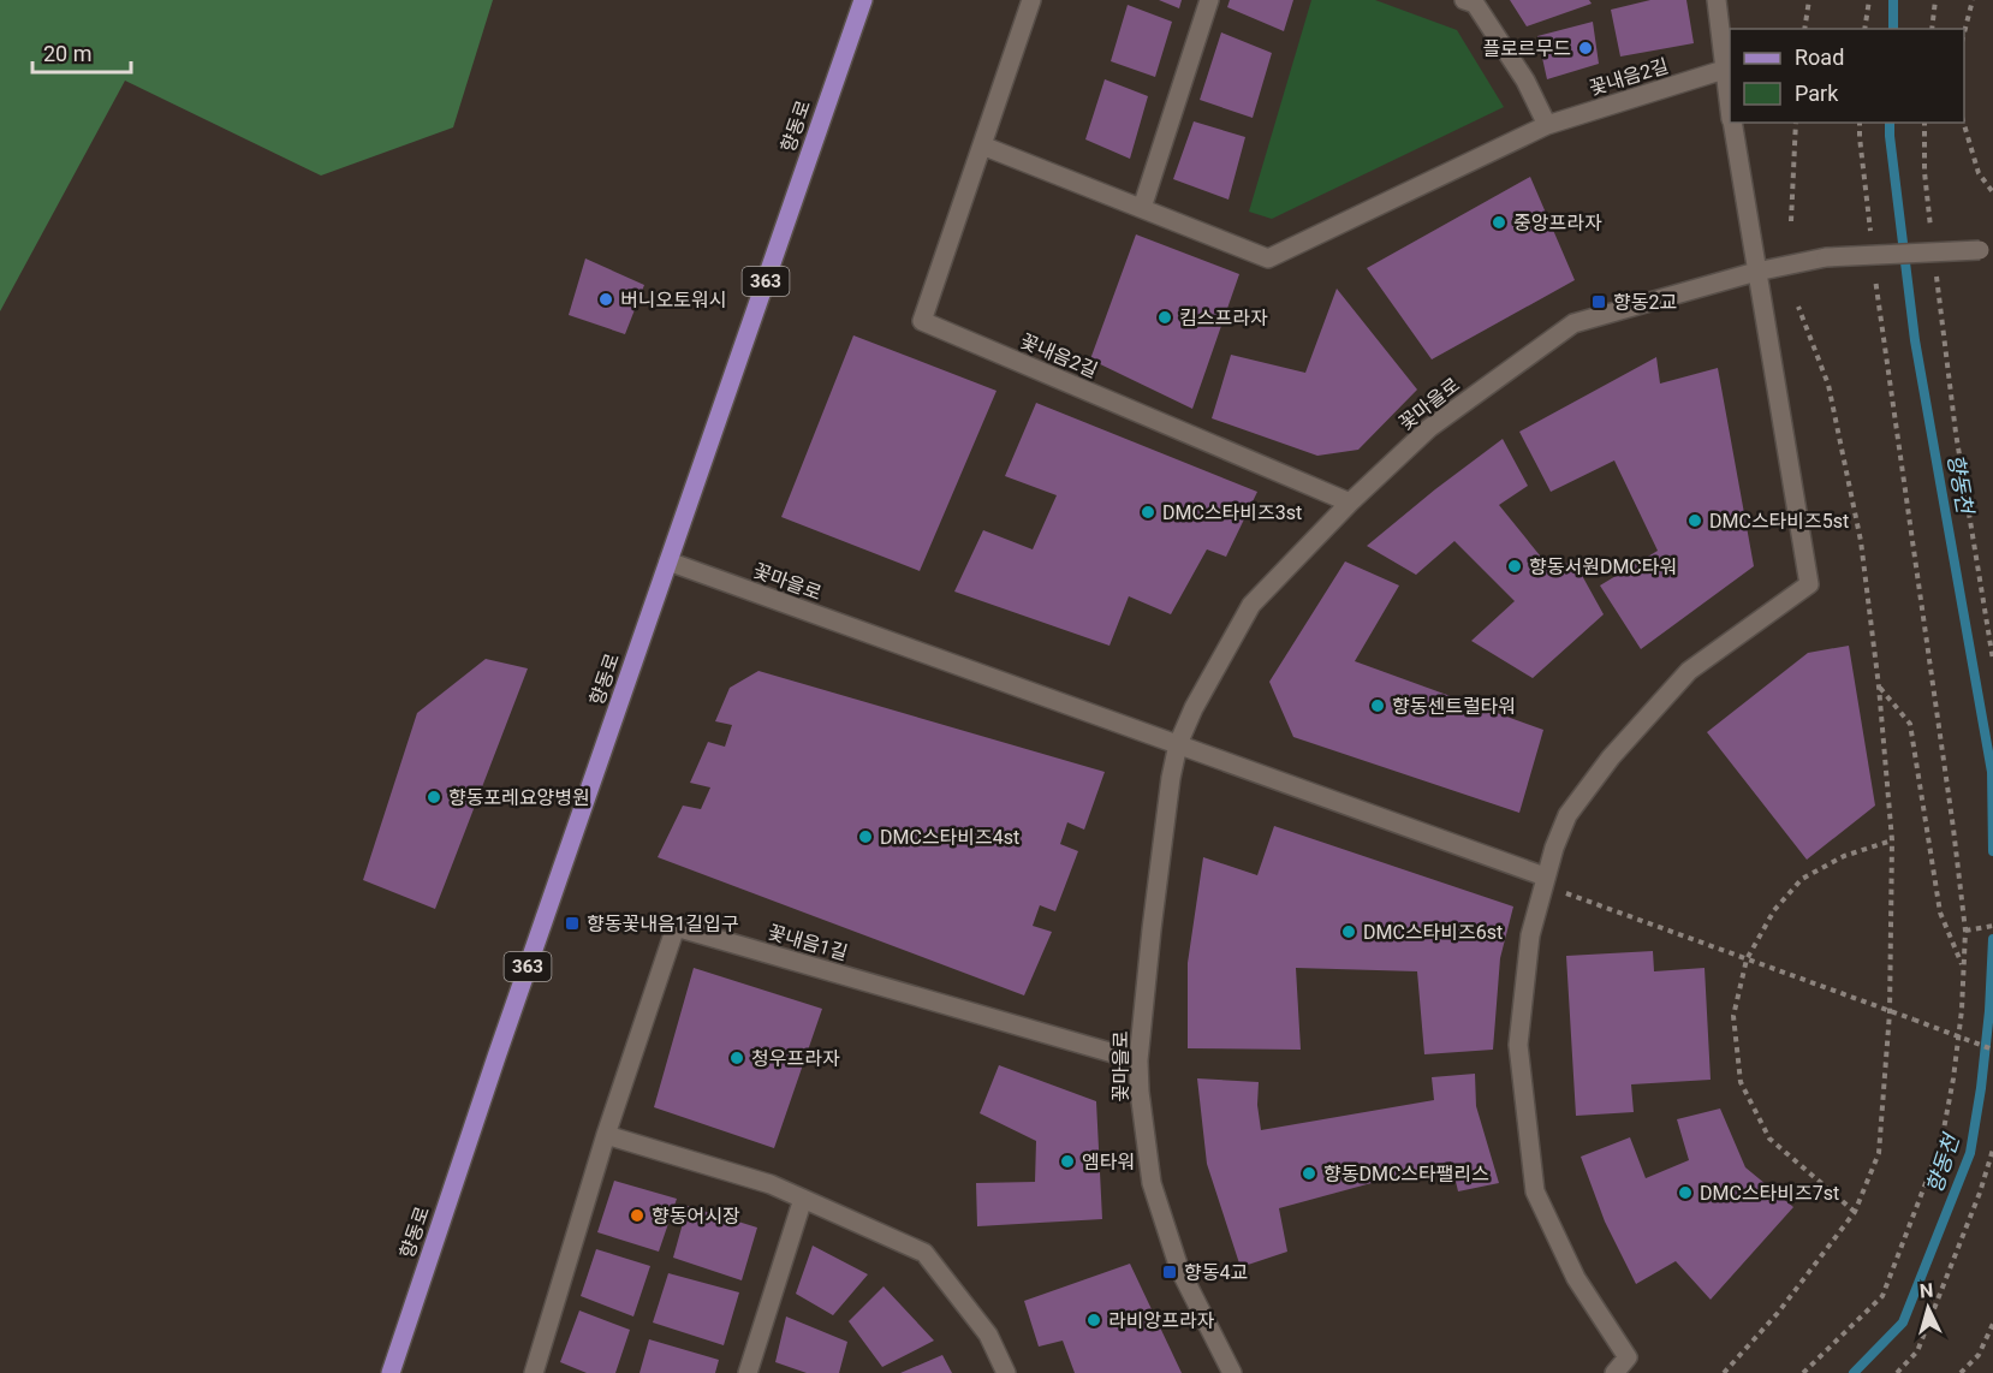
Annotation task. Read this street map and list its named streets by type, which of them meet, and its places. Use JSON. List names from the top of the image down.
{
  "streets": {
    "main road": ["향동로", "363"],
    "street": ["꽃내음2길", "꽃마을로", "꽃내음1길"]
  },
  "crossings": [
    ["꽃내음2길", "꽃마을로"],
    ["향동로", "꽃마을로"],
    ["꽃마을로", "꽃내음1길"]
  ],
  "water": ["향동천"],
  "places": {
    "other": [
      "플로르무드",
      "중앙프라자",
      "버니오토워시",
      "킴스프라자",
      "DMC스타비즈3st",
      "DMC스타비즈5st",
      "향동서원DMC타워",
      "향동센트럴타워",
      "향동포레요양병원",
      "DMC스타비즈4st",
      "DMC스타비즈6st",
      "청우프라자",
      "엠타워",
      "향동DMC스타팰리스",
      "DMC스타비즈7st",
      "향동어시장",
      "라비앙프라자"
    ],
    "transit": ["향동2교", "향동꽃내음1길입구", "향동4교"]
  },
  "legend": ["Road", "Park"],
  "scale_bar": "20 m",
  "north": "top"
}
